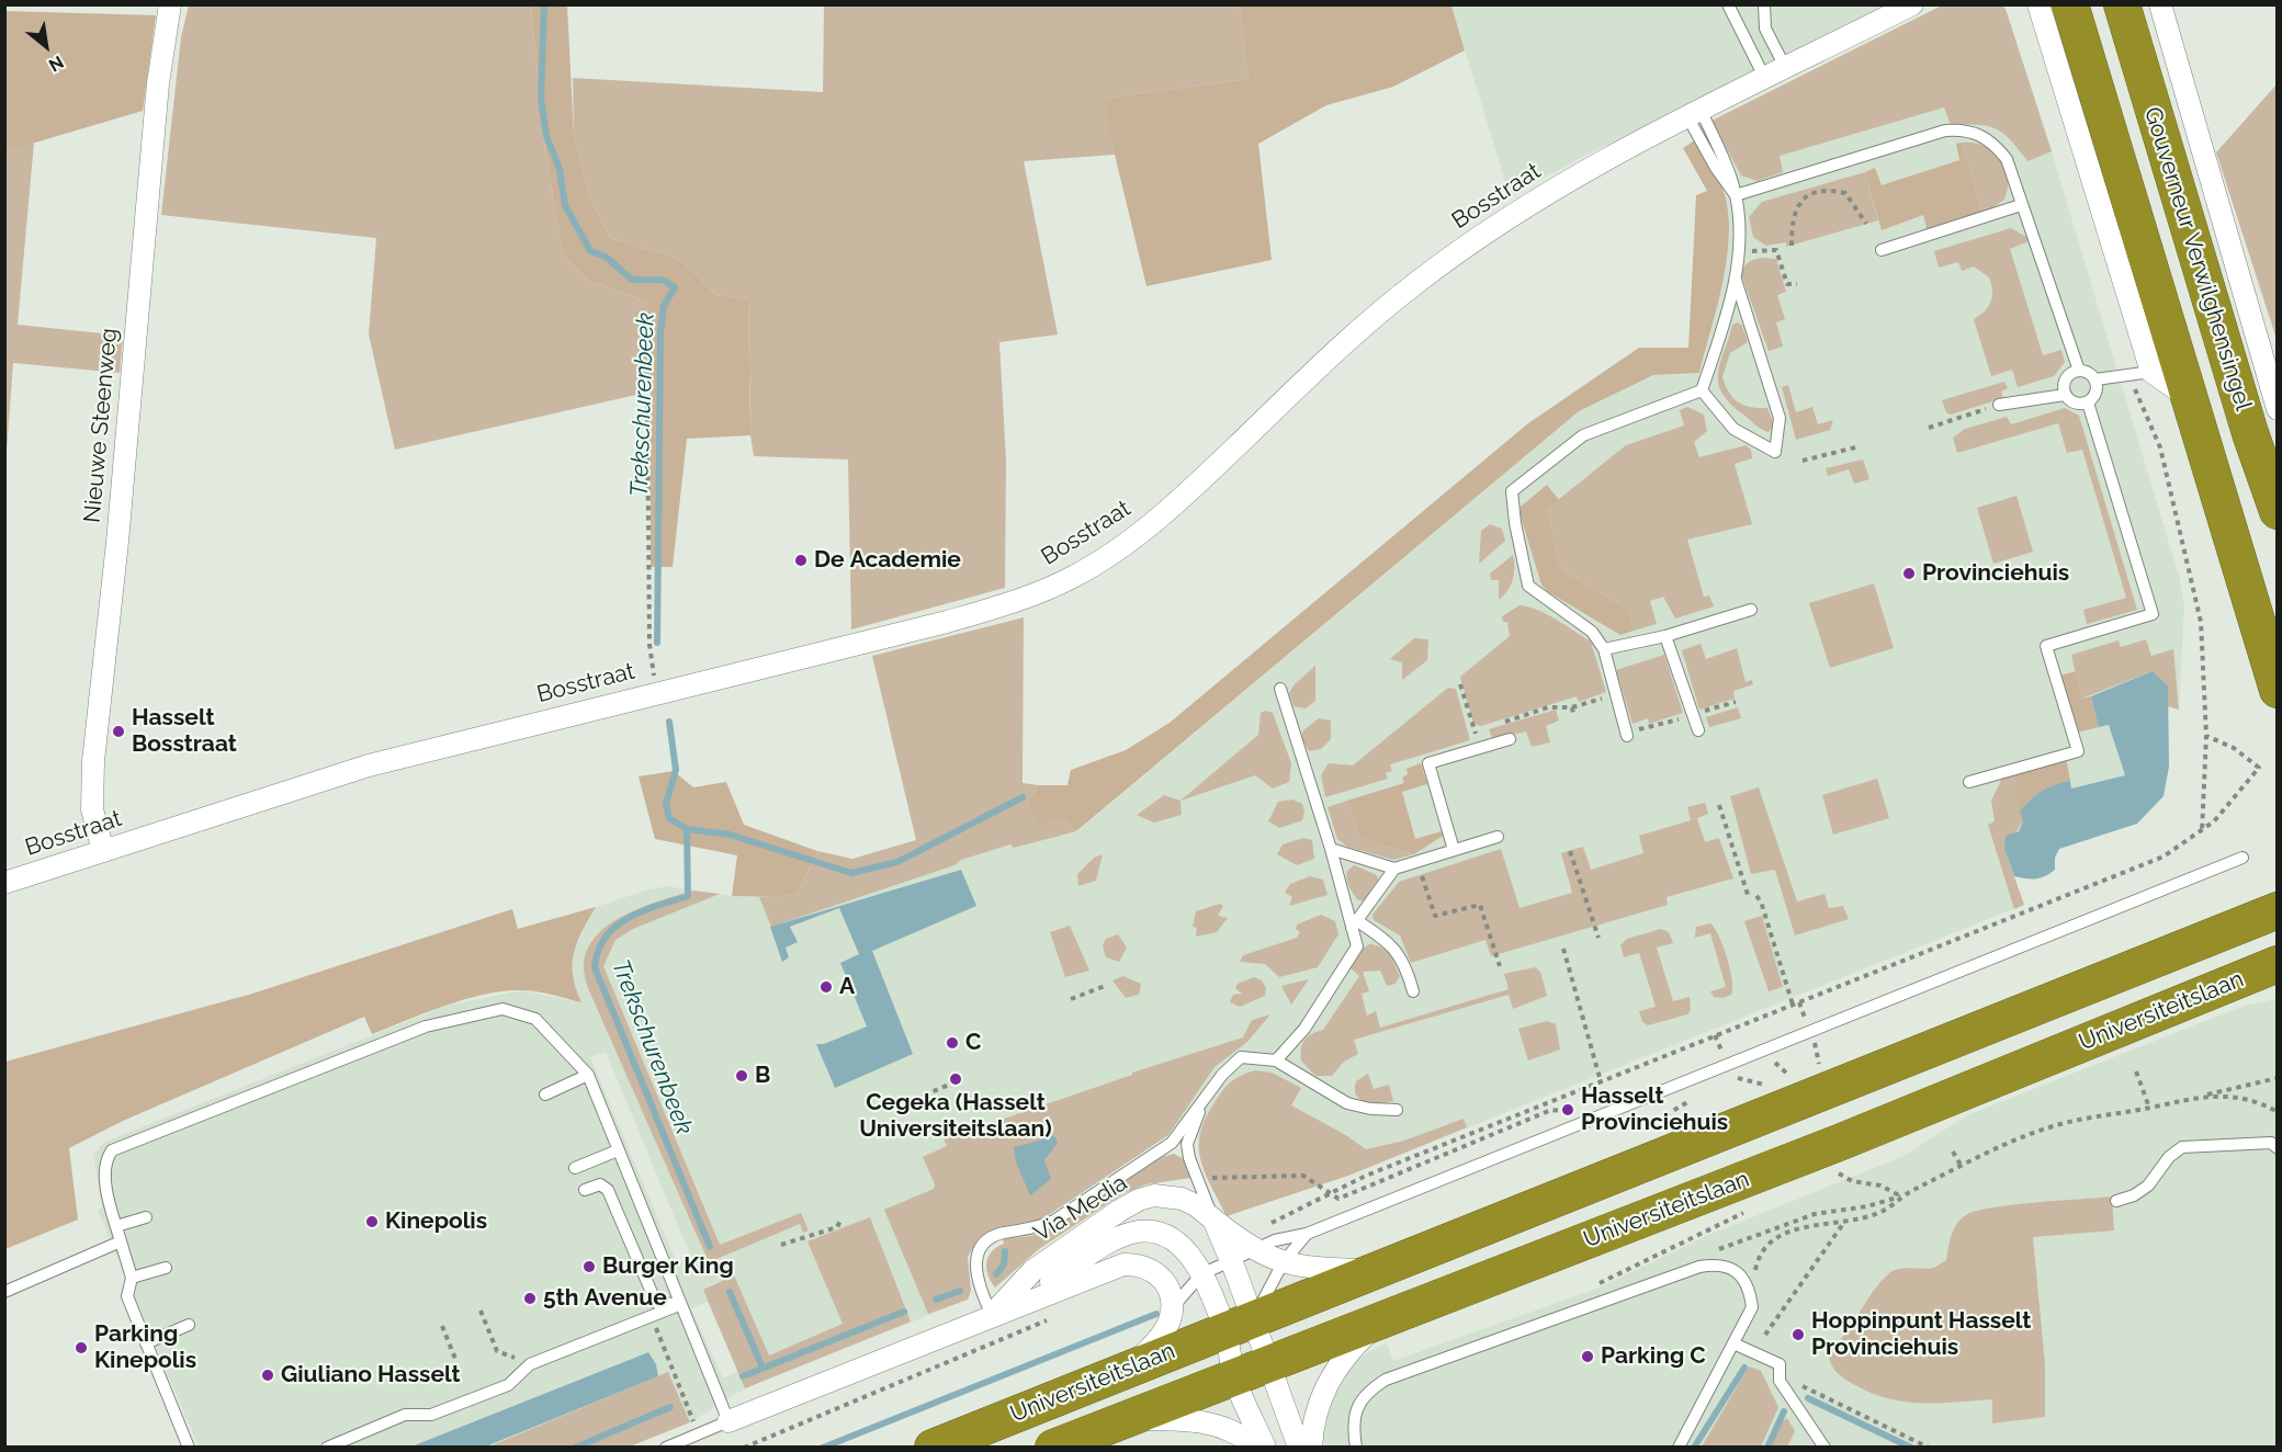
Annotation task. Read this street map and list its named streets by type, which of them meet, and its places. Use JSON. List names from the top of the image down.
{
  "streets": {
    "highway": ["Gouverneur Verwilghensingel", "Universiteitslaan"],
    "street": ["Bosstraat", "Nieuwe Steenweg", "Via Media"]
  },
  "crossings": [
    ["Bosstraat", "Nieuwe Steenweg"],
    ["Universiteitslaan", "Via Media"]
  ],
  "water": ["Trekschurenbeek"],
  "places": [
    "De Academie",
    "Provinciehuis",
    "Hasselt Bosstraat",
    "A",
    "C",
    "B",
    "Cegeka (Hasselt Universiteitslaan)",
    "Hasselt Provinciehuis",
    "Kinepolis",
    "Burger King",
    "5th Avenue",
    "Hoppinpunt Hasselt Provinciehuis",
    "Parking Kinepolis",
    "Parking C",
    "Giuliano Hasselt"
  ],
  "north": "bottom right"
}
